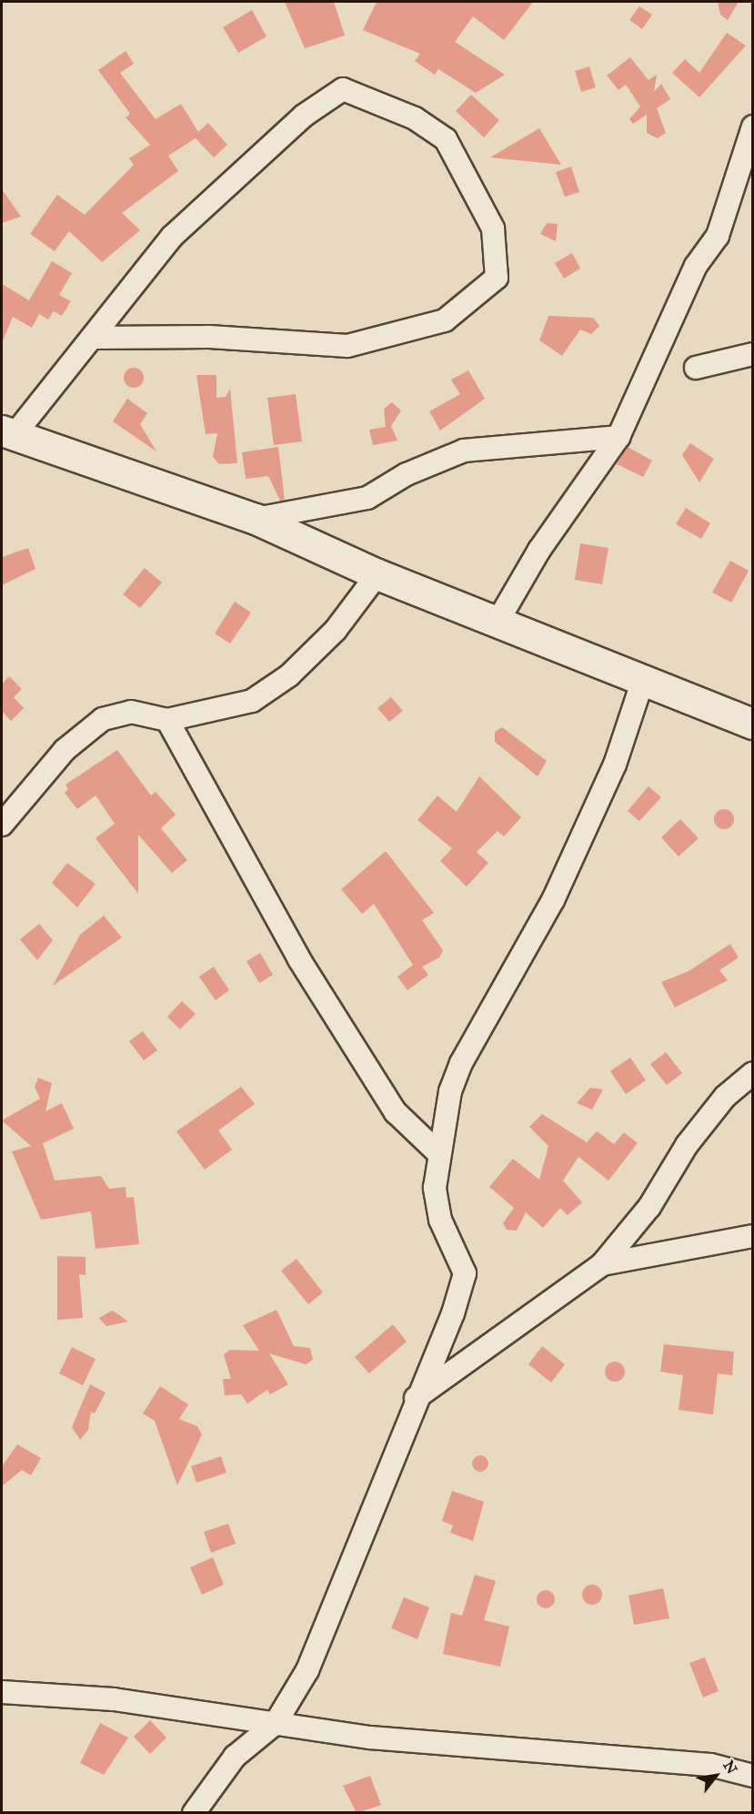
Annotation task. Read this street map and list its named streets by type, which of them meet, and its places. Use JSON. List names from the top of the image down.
{
  "north": "top right"
}
